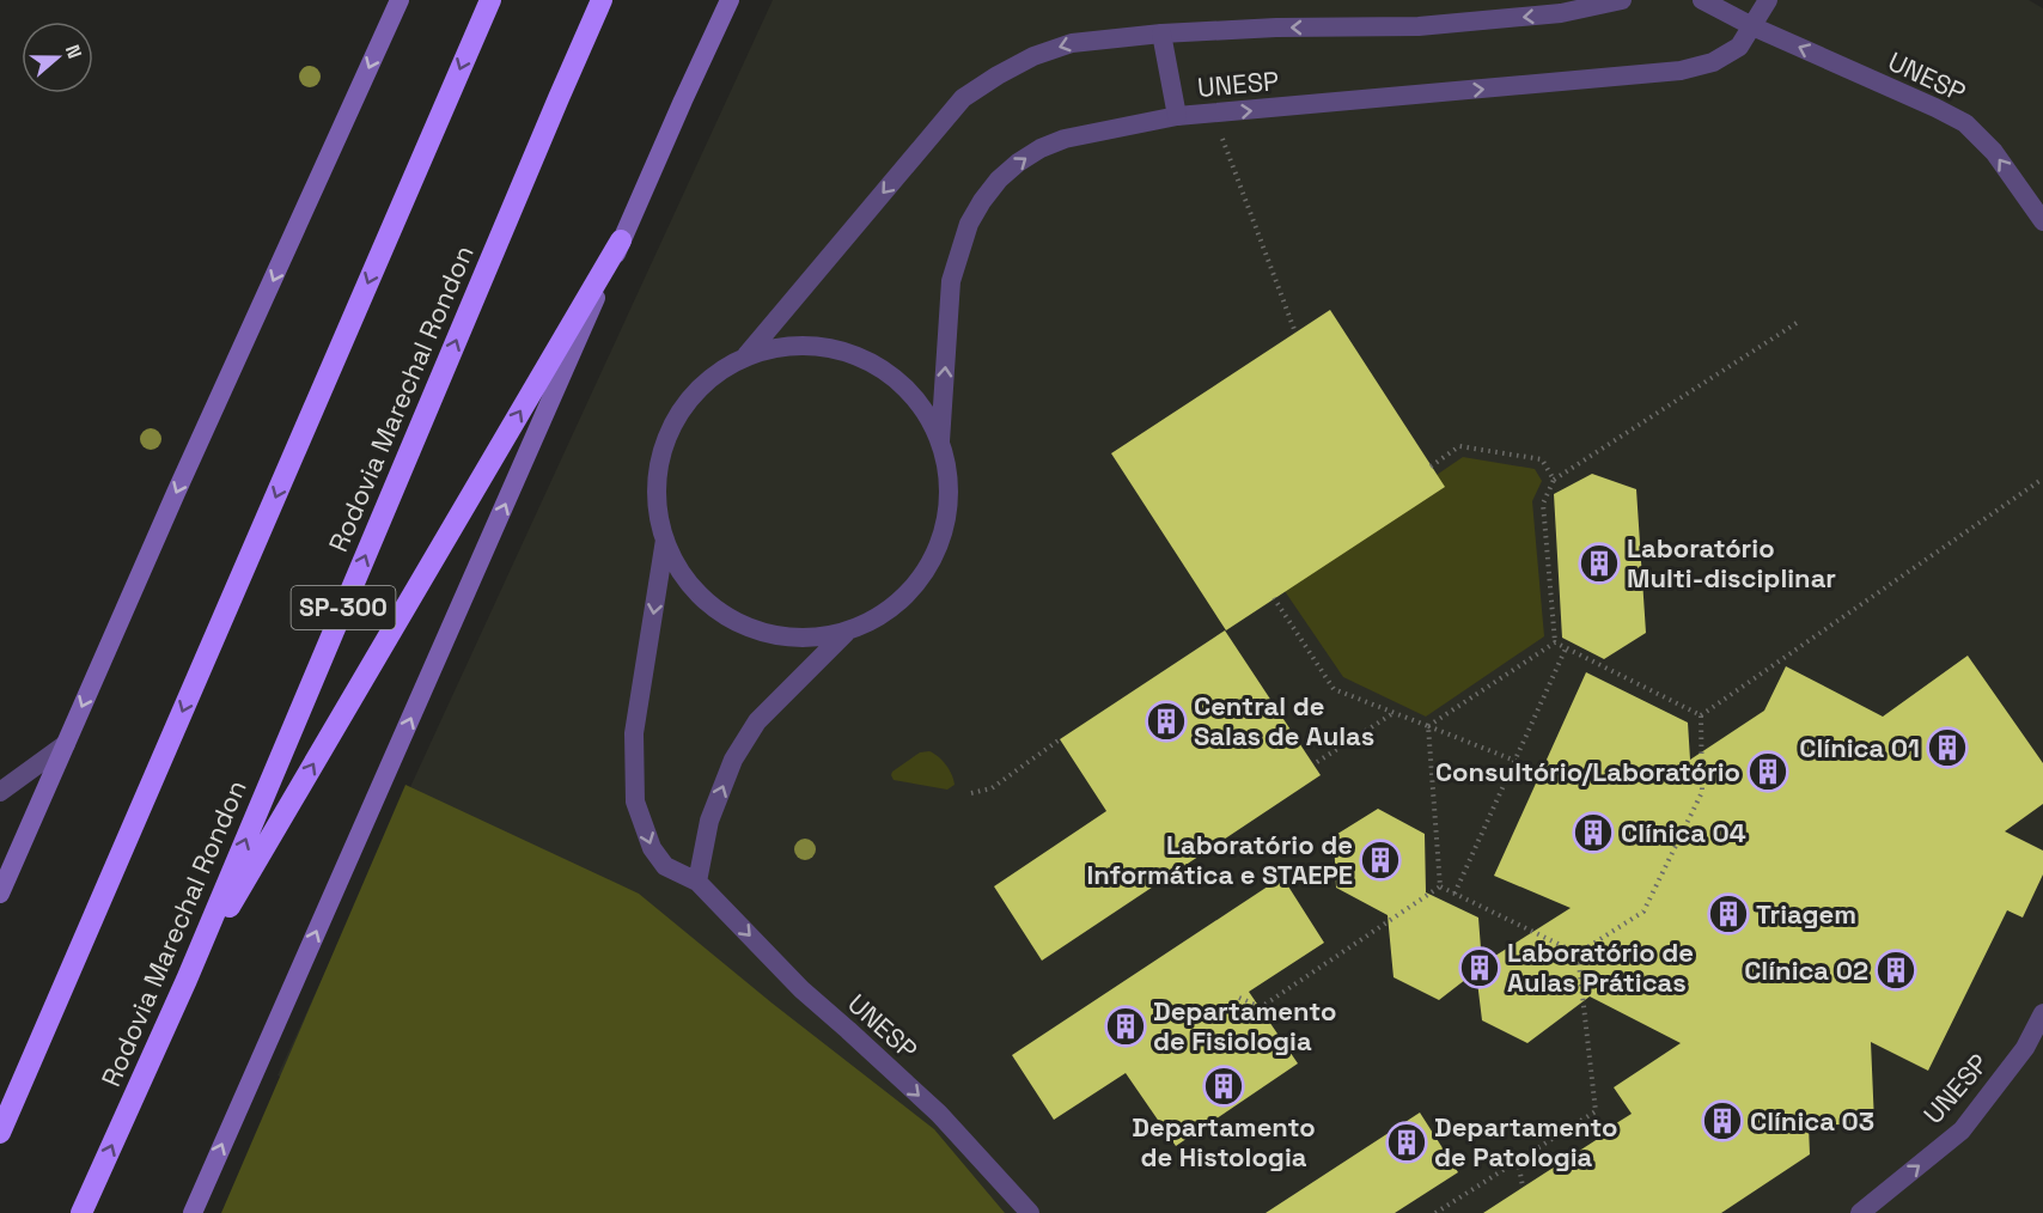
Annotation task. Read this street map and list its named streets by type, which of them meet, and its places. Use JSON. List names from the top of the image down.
{
  "streets": {
    "highway": ["Rodovia Marechal Rondon", "SP-300"],
    "street": ["UNESP"]
  },
  "places": {
    "building": [
      "Laboratório Multi-disciplinar",
      "Central de Salas de Aulas",
      "Clínica 01",
      "Consultório/Laboratório",
      "Clínica 04",
      "Laboratório de Informática e STAEPE",
      "Triagem",
      "Laboratório de Aulas Práticas",
      "Clínica 02",
      "Departamento de Fisiologia",
      "Departamento de Histologia",
      "Clínica 03",
      "Departamento de Patologia"
    ]
  },
  "north": "right"
}
